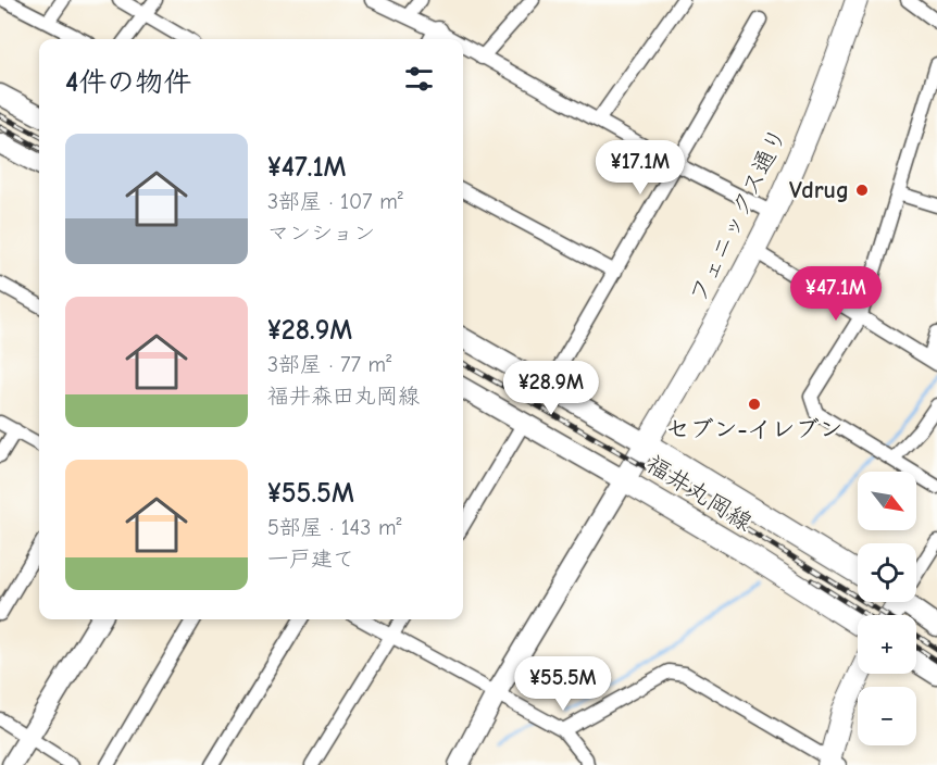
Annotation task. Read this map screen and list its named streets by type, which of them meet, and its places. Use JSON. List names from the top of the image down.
{
  "streets": {
    "main road": ["フェニックス通り", "福井丸岡線"]
  },
  "crossings": [
    ["フェニックス通り", "福井丸岡線"]
  ],
  "places": ["Vdrug", "セブン-イレブン"],
  "north": "bottom right",
  "page": {
    "heading": "4件の物件",
    "list": [
      {
        "name": "¥47.1M",
        "note": "3部屋 · 107 m² · マンション"
      },
      {
        "name": "¥28.9M",
        "note": "3部屋 · 77 m² · 福井森田丸岡線"
      },
      {
        "name": "¥55.5M",
        "note": "5部屋 · 143 m² · 一戸建て"
      }
    ],
    "price": [
      "¥17.1M",
      "¥47.1M",
      "¥28.9M",
      "¥55.5M"
    ],
    "map_buttons": ["+", "−"]
  }
}
